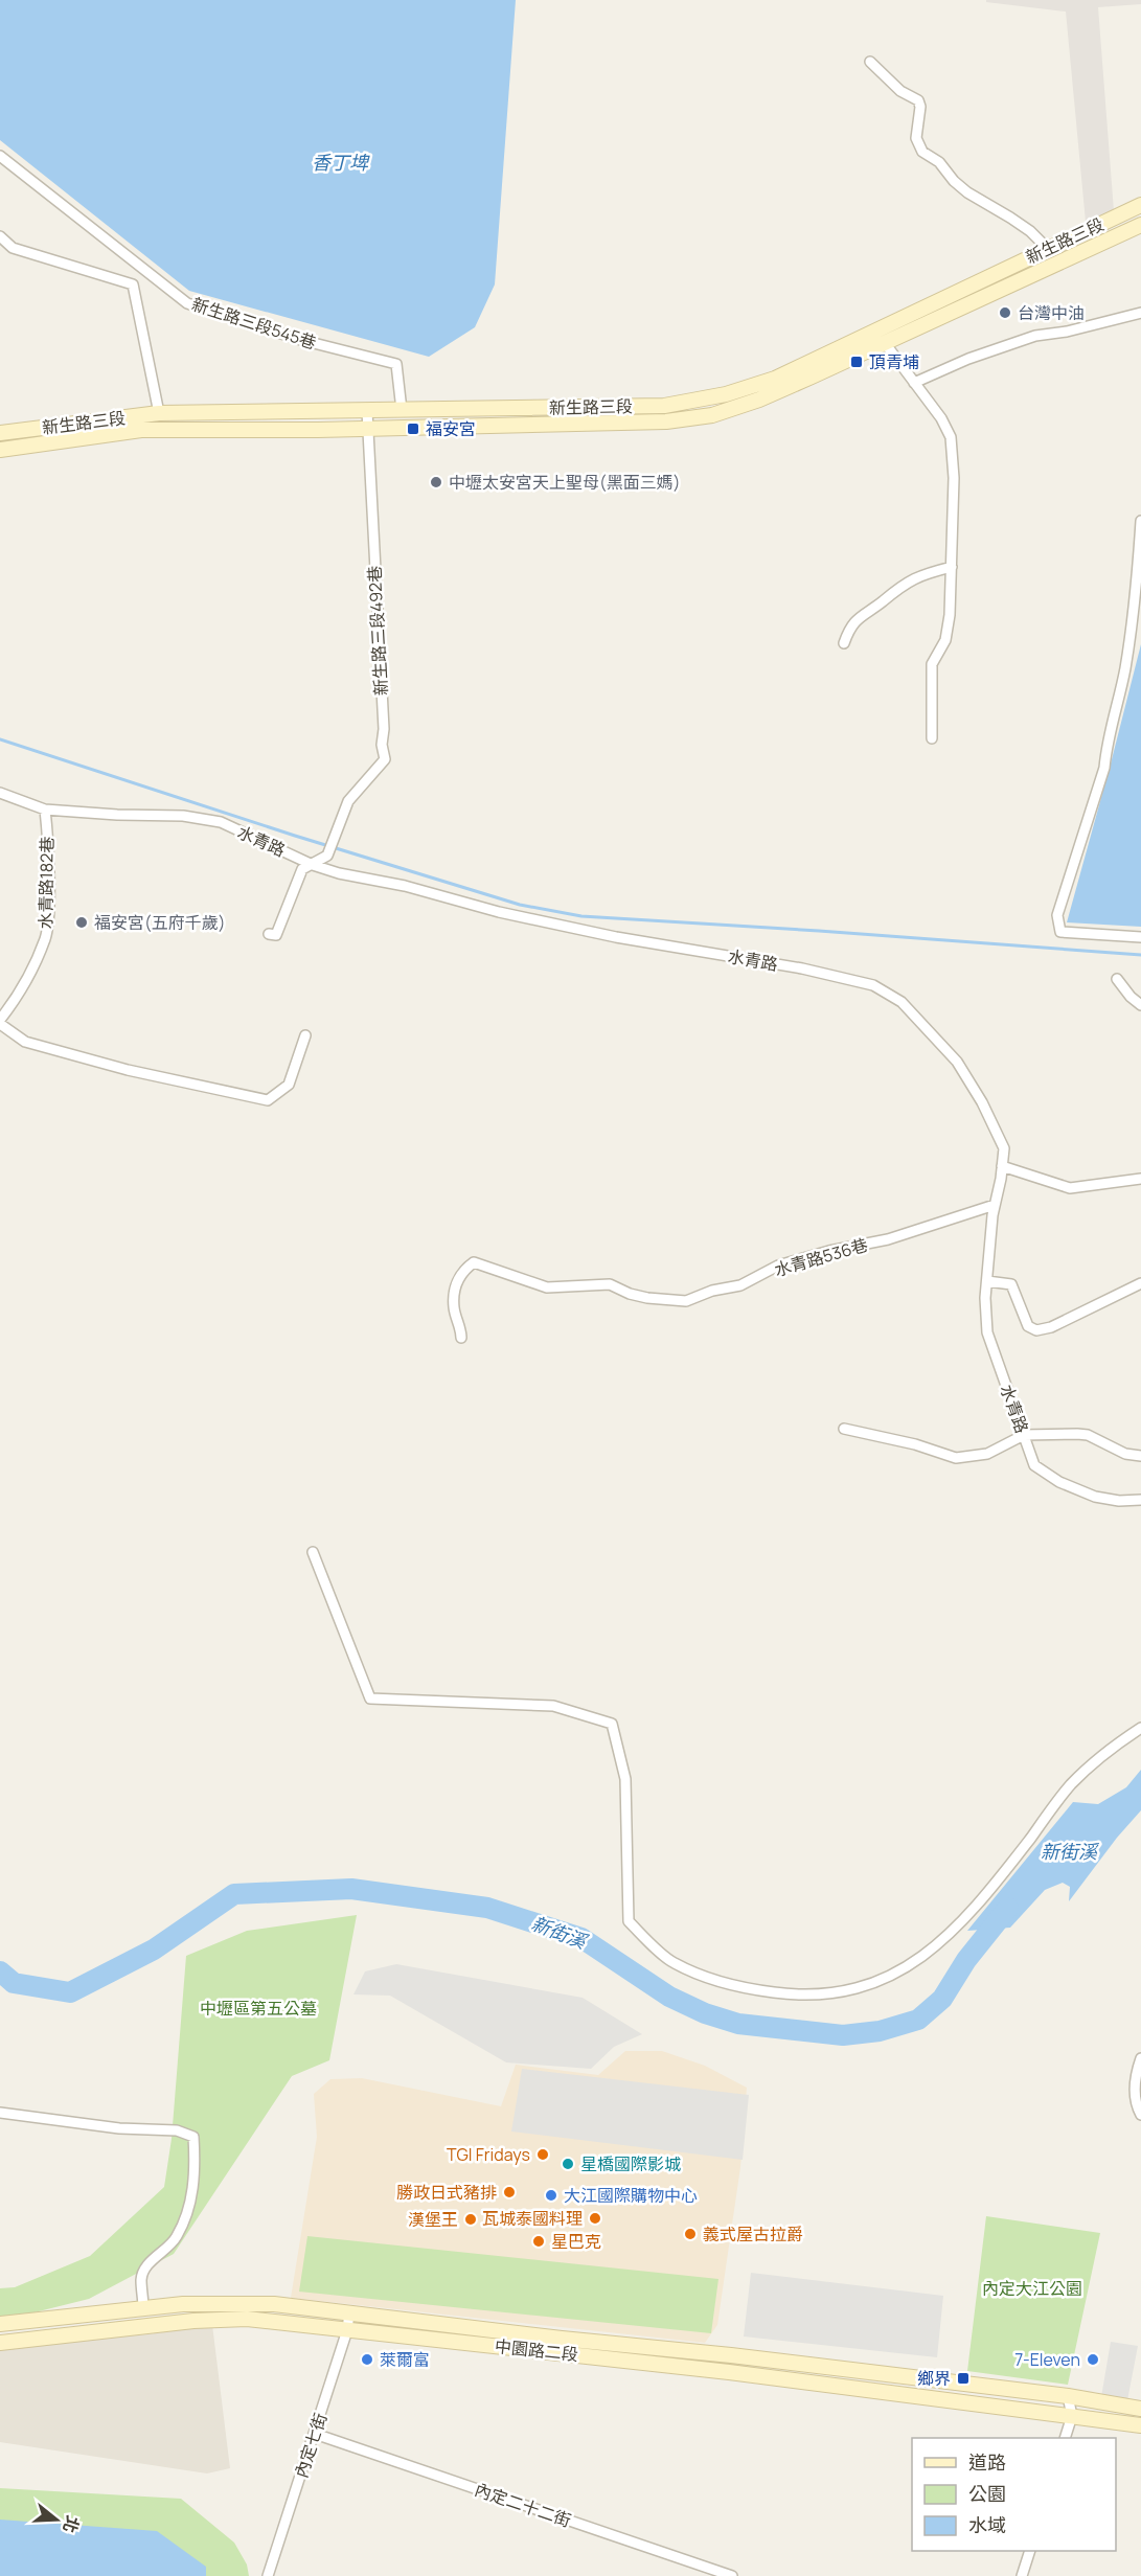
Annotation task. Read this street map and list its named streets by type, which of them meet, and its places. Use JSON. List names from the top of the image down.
{
  "streets": {
    "main road": ["新生路三段", "中園路二段"],
    "street": [
      "新生路三段545巷",
      "新生路三段492巷",
      "水青路",
      "水青路182巷",
      "水青路536巷",
      "內定七街",
      "內定二十二街"
    ]
  },
  "crossings": [
    ["新生路三段", "新生路三段545巷"],
    ["新生路三段", "新生路三段492巷"],
    ["新生路三段492巷", "水青路"],
    ["水青路", "水青路182巷"],
    ["水青路", "水青路536巷"],
    ["中園路二段", "內定七街"],
    ["內定七街", "內定二十二街"]
  ],
  "water": ["香丁埤", "新街溪"],
  "parks": ["中壢區第五公墓", "內定大江公園"],
  "places": {
    "other": [
      "台灣中油",
      "中壢太安宮天上聖母(黑面三媽)",
      "福安宮(五府千歲)",
      "TGI Fridays",
      "星橋國際影城",
      "勝政日式豬排",
      "大江國際購物中心",
      "瓦城泰國料理",
      "漢堡王",
      "義式屋古拉爵",
      "星巴克",
      "萊爾富",
      "7-Eleven"
    ],
    "transit": ["頂青埔", "福安宮", "鄉界"]
  },
  "legend": ["道路", "公園", "水域"],
  "north": "right"
}
